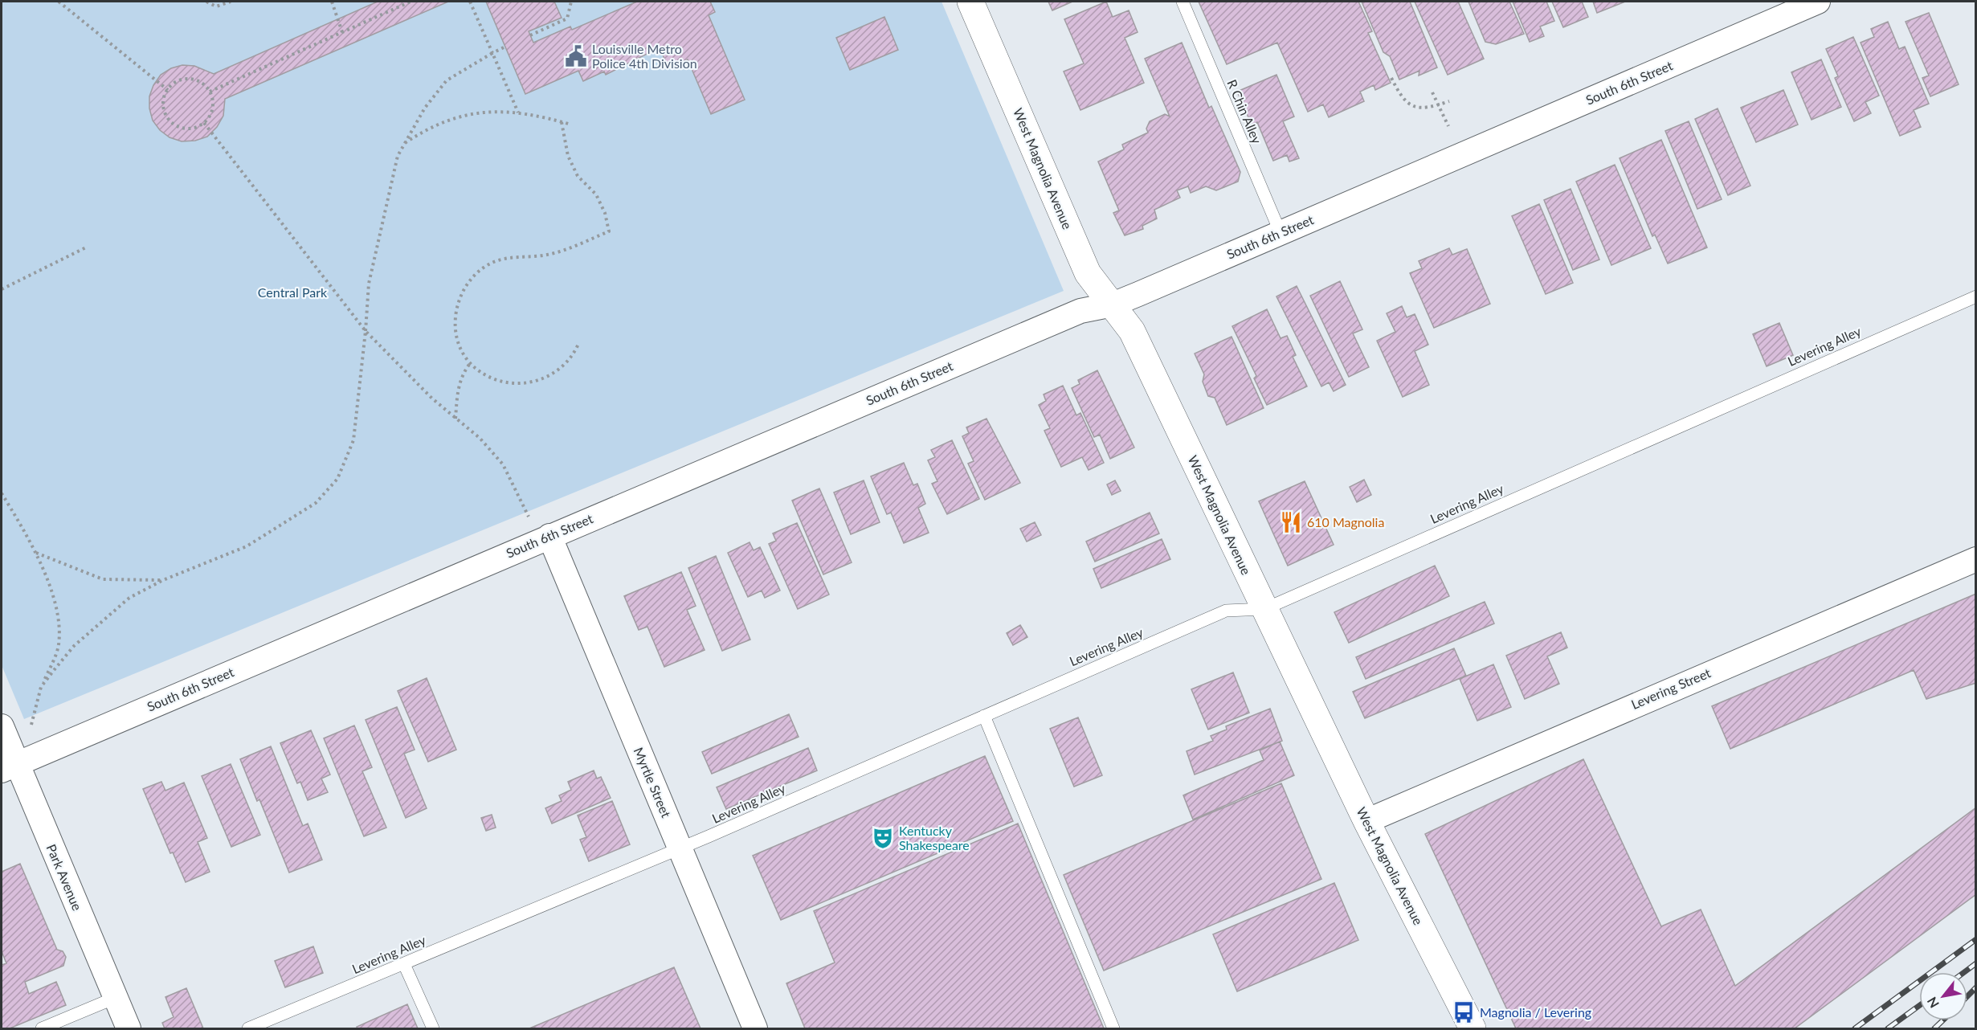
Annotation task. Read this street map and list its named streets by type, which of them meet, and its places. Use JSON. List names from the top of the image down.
{
  "streets": {
    "street": [
      "South 6th Street",
      "West Magnolia Avenue",
      "Levering Street",
      "Myrtle Street",
      "Park Avenue"
    ],
    "lane": ["R Chin Alley", "Levering Alley"]
  },
  "crossings": [
    ["South 6th Street", "R Chin Alley"],
    ["South 6th Street", "West Magnolia Avenue"],
    ["South 6th Street", "Myrtle Street"],
    ["South 6th Street", "Park Avenue"],
    ["West Magnolia Avenue", "Levering Alley"],
    ["West Magnolia Avenue", "Levering Street"],
    ["Levering Alley", "Myrtle Street"]
  ],
  "parks": ["Central Park"],
  "places": {
    "public building": ["Louisville Metro Police 4th Division"],
    "restaurant": ["610 Magnolia"],
    "theatre": ["Kentucky Shakespeare"],
    "bus stop": ["Magnolia / Levering"]
  },
  "north": "bottom left"
}
